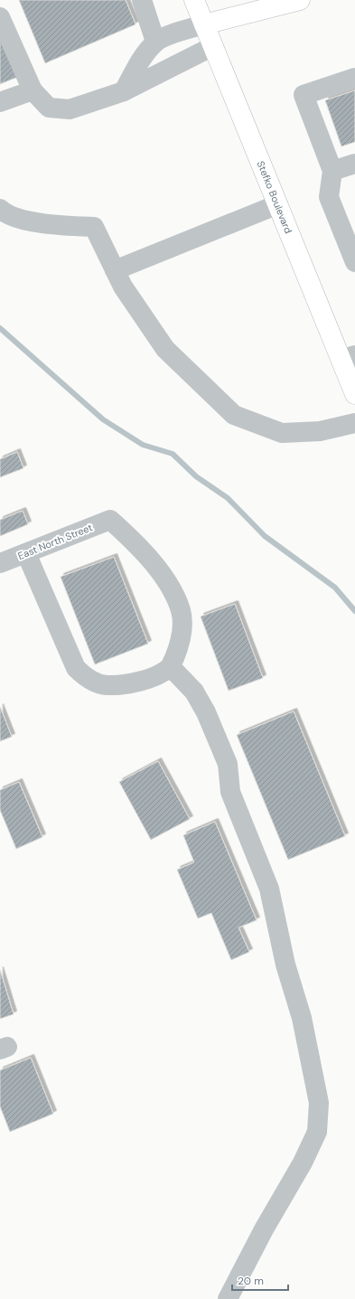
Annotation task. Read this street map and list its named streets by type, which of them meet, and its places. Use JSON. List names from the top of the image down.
{
  "streets": {
    "main road": ["Stefko Boulevard"],
    "street": ["East North Street"]
  },
  "scale_bar": "20 m"
}
